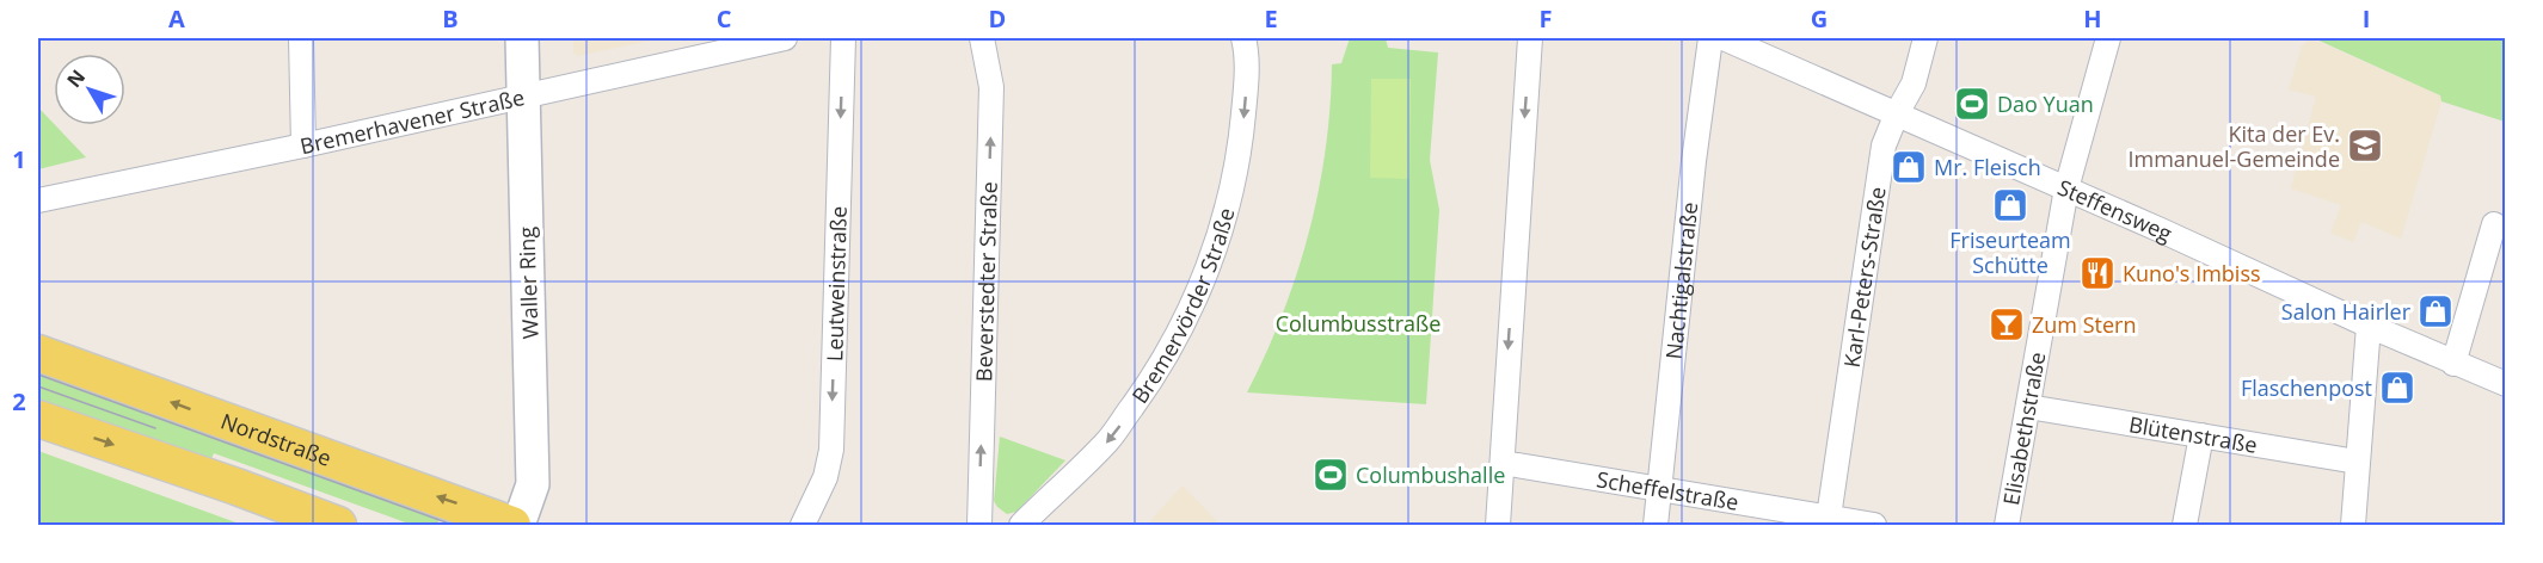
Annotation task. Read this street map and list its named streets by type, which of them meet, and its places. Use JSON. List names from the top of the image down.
{
  "streets": {
    "main road": ["Waller Ring", "Nordstraße"],
    "street": [
      "Bremerhavener Straße",
      "Steffensweg",
      "Karl-Peters-Straße",
      "Beverstedter Straße",
      "Nachtigalstraße",
      "Leutweinstraße",
      "Bremervörder Straße",
      "Elisabethstraße",
      "Blütenstraße",
      "Scheffelstraße"
    ]
  },
  "crossings": [
    ["Bremerhavener Straße", "Waller Ring"],
    ["Steffensweg", "Karl-Peters-Straße"],
    ["Steffensweg", "Elisabethstraße"],
    ["Karl-Peters-Straße", "Scheffelstraße"],
    ["Nachtigalstraße", "Scheffelstraße"],
    ["Elisabethstraße", "Blütenstraße"]
  ],
  "one_way": ["Beverstedter Straße", "Leutweinstraße", "Bremervörder Straße"],
  "parks": ["Columbusstraße"],
  "places": {
    "sports": ["Dao Yuan", "Columbushalle"],
    "school or university": ["Kita der Ev. Immanuel-Gemeinde"],
    "shop": [
      "Mr. Fleisch",
      "Friseurteam Schütte",
      "Salon Hairler",
      "Flaschenpost"
    ],
    "restaurant": ["Kuno's Imbiss"],
    "bar": ["Zum Stern"]
  },
  "north": "top left",
  "grid": {
    "columns": [
      "A",
      "B",
      "C",
      "D",
      "E",
      "F",
      "G",
      "H",
      "I"
    ],
    "rows": ["1", "2"]
  }
}
